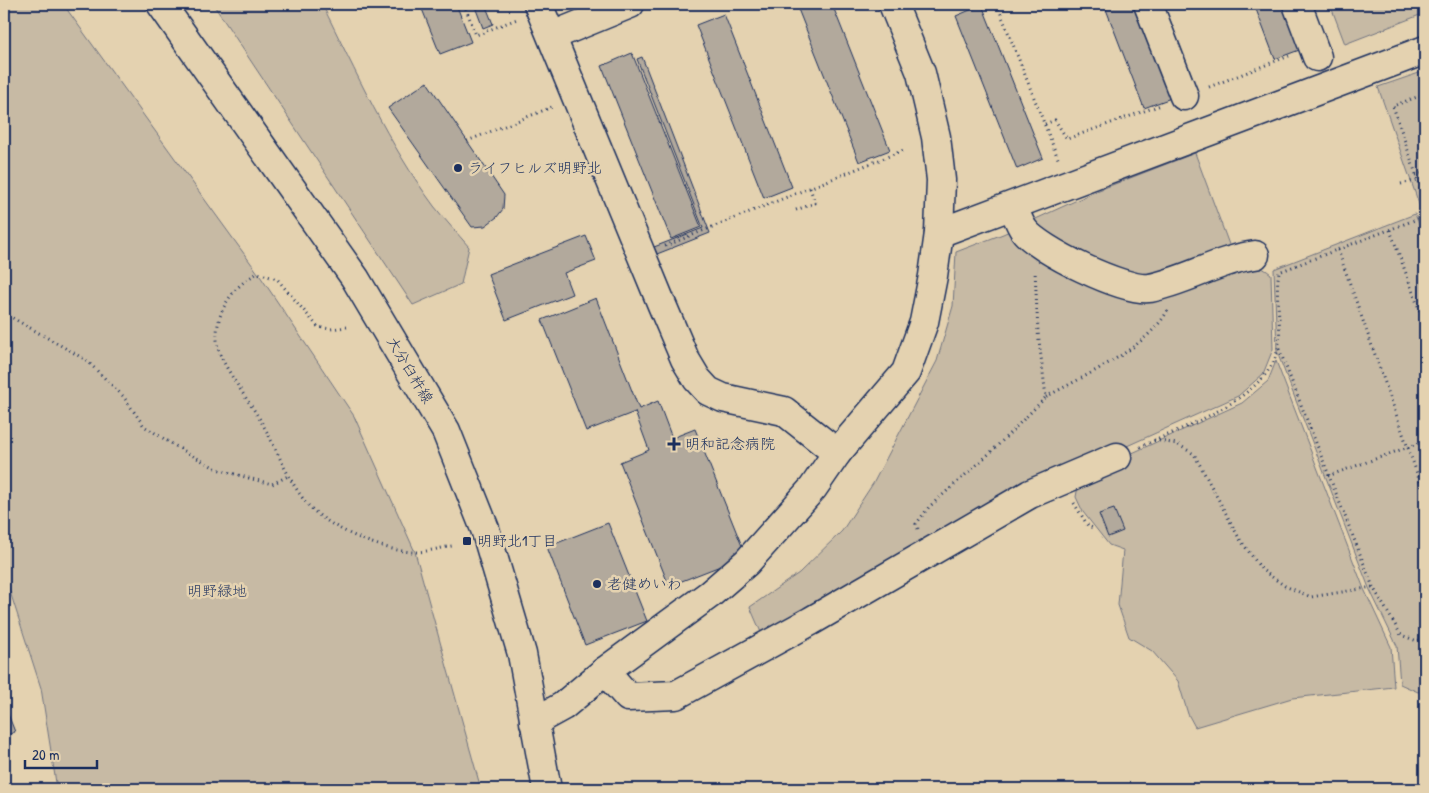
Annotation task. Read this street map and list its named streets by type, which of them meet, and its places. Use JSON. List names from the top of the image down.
{
  "streets": {
    "street": ["大分臼杵線"]
  },
  "parks": ["明野緑地"],
  "places": {
    "other": ["ライフヒルズ明野北", "老健めいわ"],
    "health": ["明和記念病院"],
    "transit": ["明野北1丁目"]
  },
  "scale_bar": "20 m"
}
